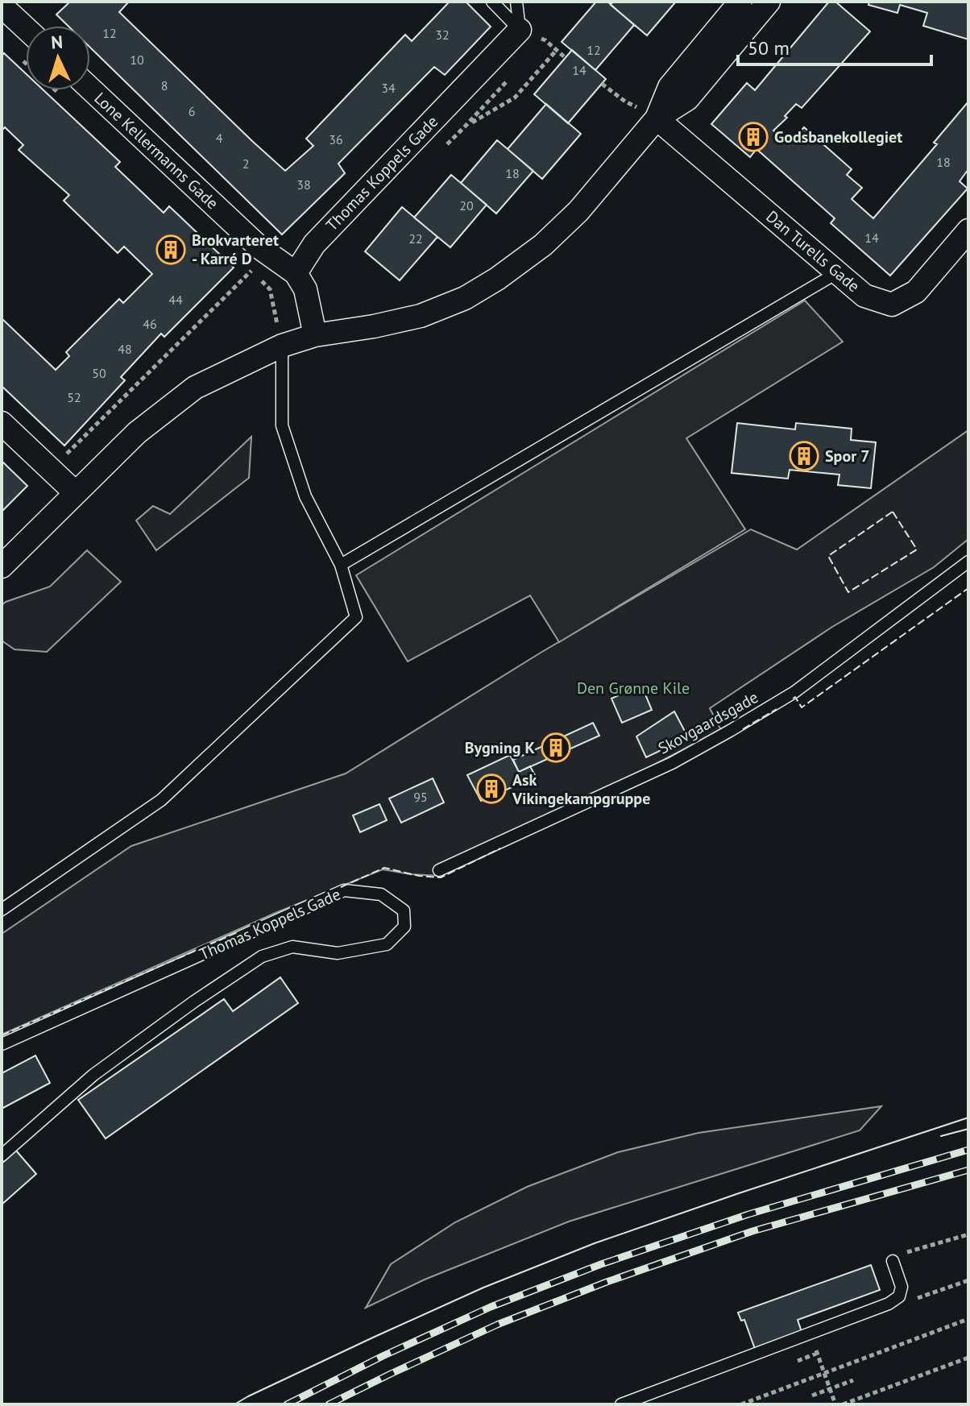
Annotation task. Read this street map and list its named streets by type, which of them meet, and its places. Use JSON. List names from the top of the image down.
{
  "streets": {
    "street": ["Lone Kellermanns Gade", "Thomas Koppels Gade", "Dan Turells Gade"],
    "lane": ["Skovgaardsgade"]
  },
  "crossings": [
    ["Lone Kellermanns Gade", "Thomas Koppels Gade"]
  ],
  "parks": ["Den Grønne Kile"],
  "places": {
    "building": [
      "Godsbanekollegiet",
      "Brokvarteret - Karré D",
      "Spor 7",
      "Bygning K",
      "Ask Vikingekampgruppe"
    ]
  },
  "house_numbers": [
    "12",
    "32",
    "12",
    "10",
    "14",
    "8",
    "34",
    "6",
    "4",
    "36",
    "18",
    "2",
    "18",
    "38",
    "20",
    "14",
    "22",
    "44",
    "46",
    "48",
    "50",
    "52",
    "95"
  ],
  "scale_bar": "50 m",
  "north": "top"
}
